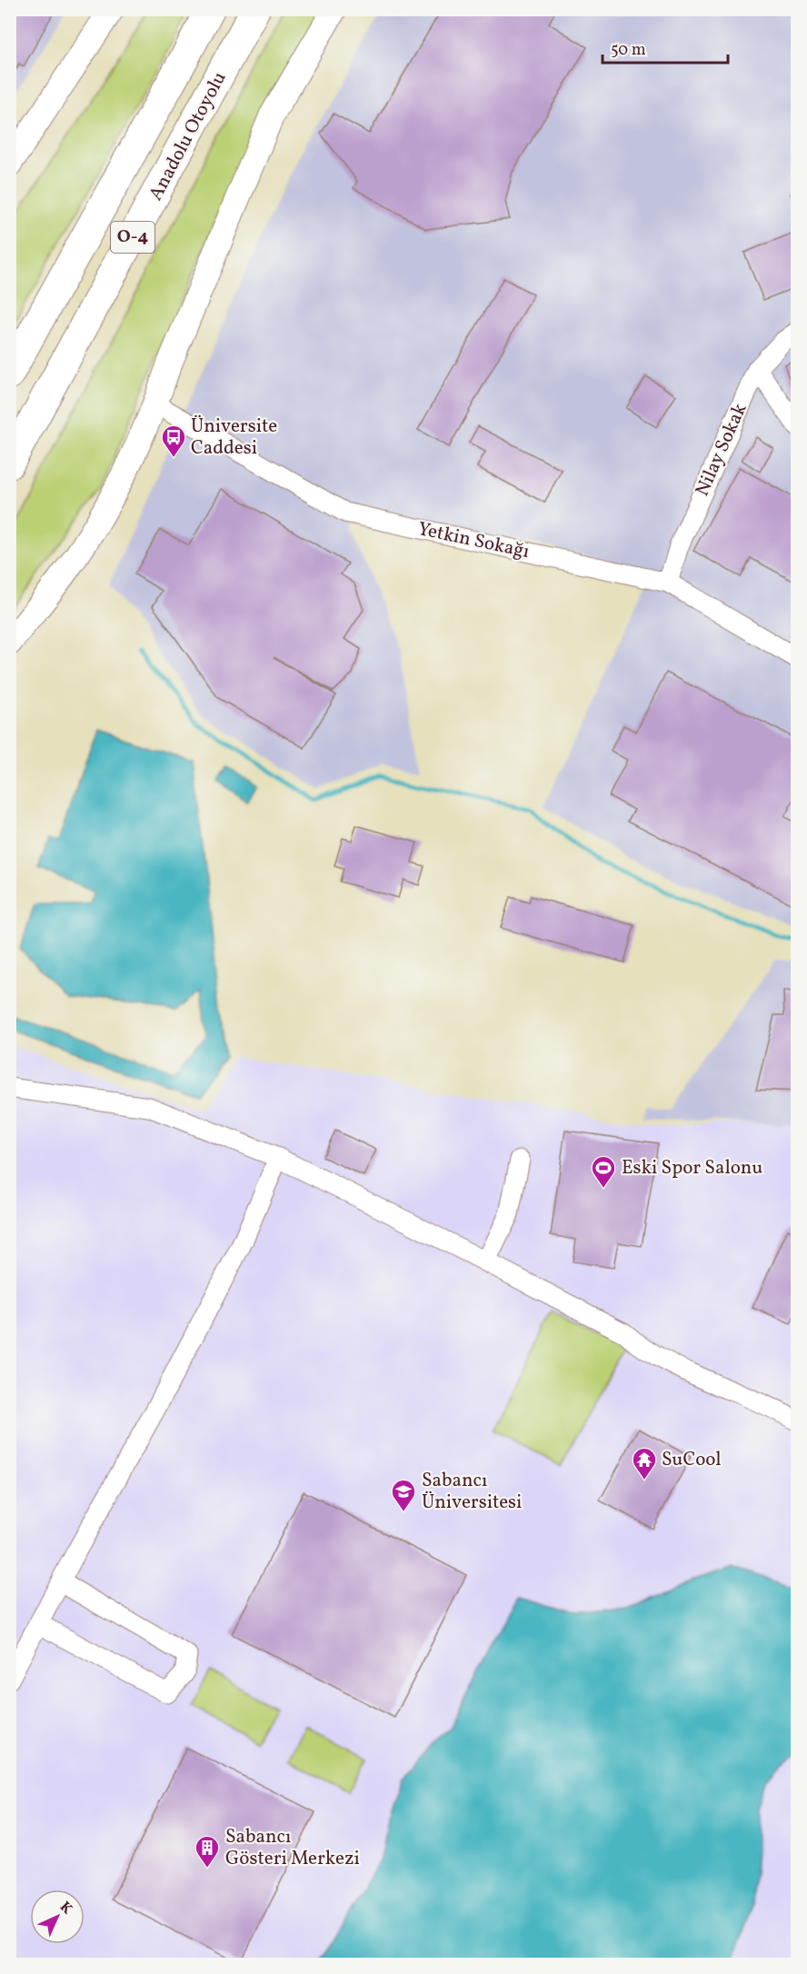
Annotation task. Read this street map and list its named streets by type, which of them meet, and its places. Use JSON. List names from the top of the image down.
{
  "streets": {
    "highway": ["Anadolu Otoyolu", "O-4"],
    "street": ["Nilay Sokak", "Yetkin Sokağı"]
  },
  "crossings": [
    ["Nilay Sokak", "Yetkin Sokağı"]
  ],
  "places": {
    "bus stop": ["Üniversite Caddesi"],
    "sports": ["Eski Spor Salonu"],
    "temple": ["SuCool"],
    "school or university": ["Sabancı Üniversitesi"],
    "building": ["Sabancı Gösteri Merkezi"]
  },
  "scale_bar": "50 m",
  "north": "top right"
}
